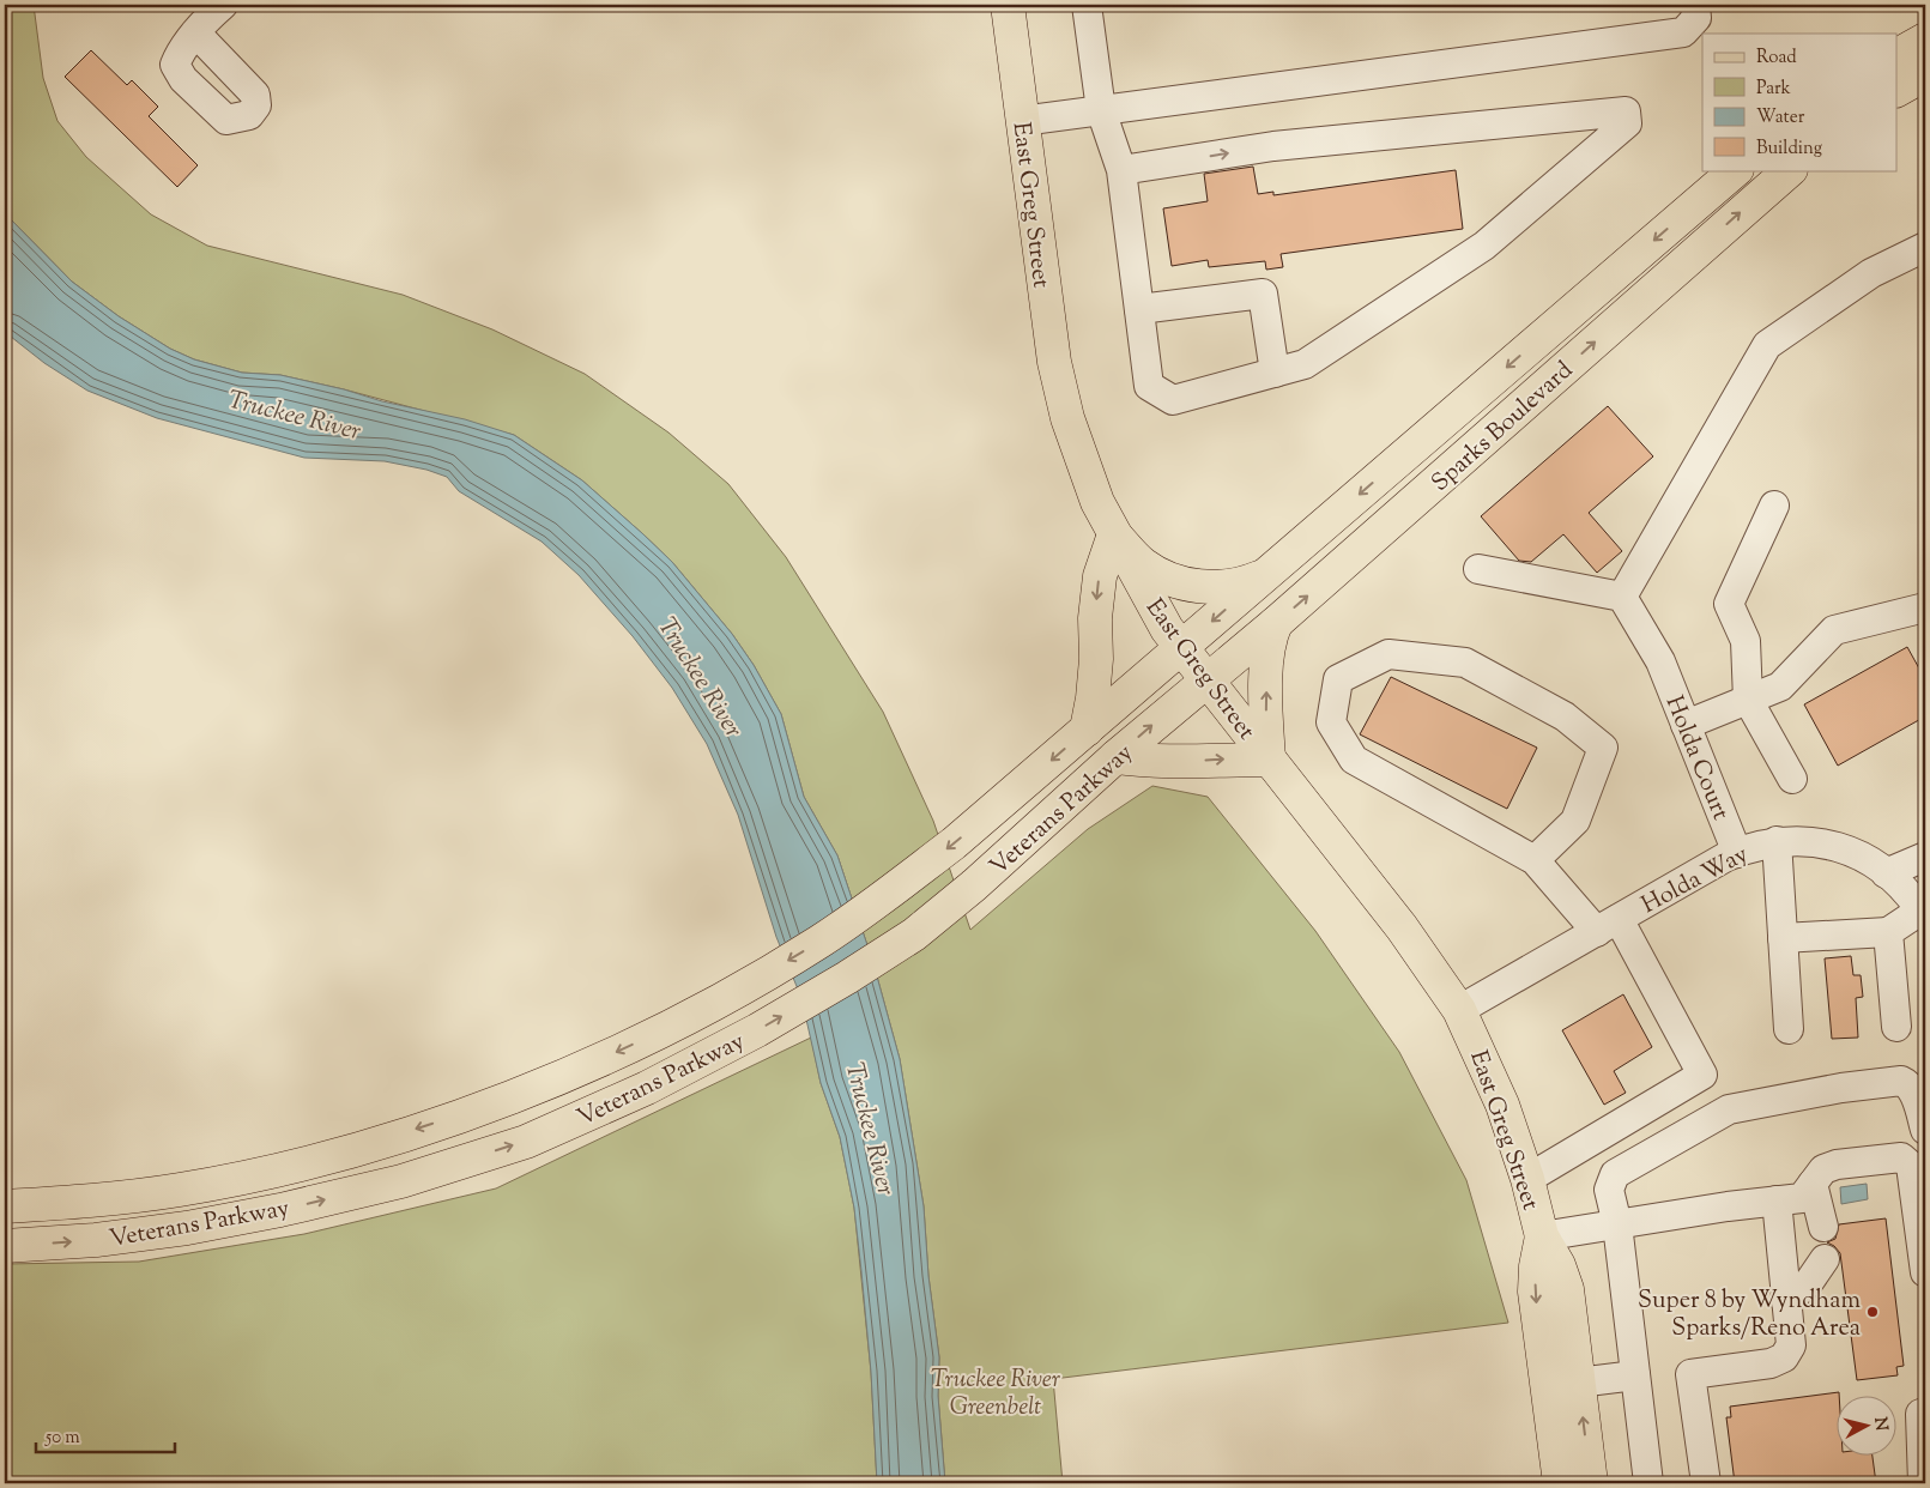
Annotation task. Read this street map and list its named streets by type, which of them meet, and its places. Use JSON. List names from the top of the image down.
{
  "streets": {
    "main road": ["East Greg Street", "Sparks Boulevard", "Veterans Parkway"],
    "street": ["Holda Court", "Holda Way"]
  },
  "crossings": [
    ["East Greg Street", "Sparks Boulevard"],
    ["East Greg Street", "Veterans Parkway"],
    ["East Greg Street", "Holda Way"],
    ["Sparks Boulevard", "Veterans Parkway"],
    ["Holda Court", "Holda Way"]
  ],
  "water": ["Truckee River"],
  "parks": ["Truckee River Greenbelt"],
  "places": ["Super 8 by Wyndham Sparks/Reno Area"],
  "legend": [
    "Road",
    "Park",
    "Water",
    "Building"
  ],
  "scale_bar": "50 m",
  "north": "right"
}
